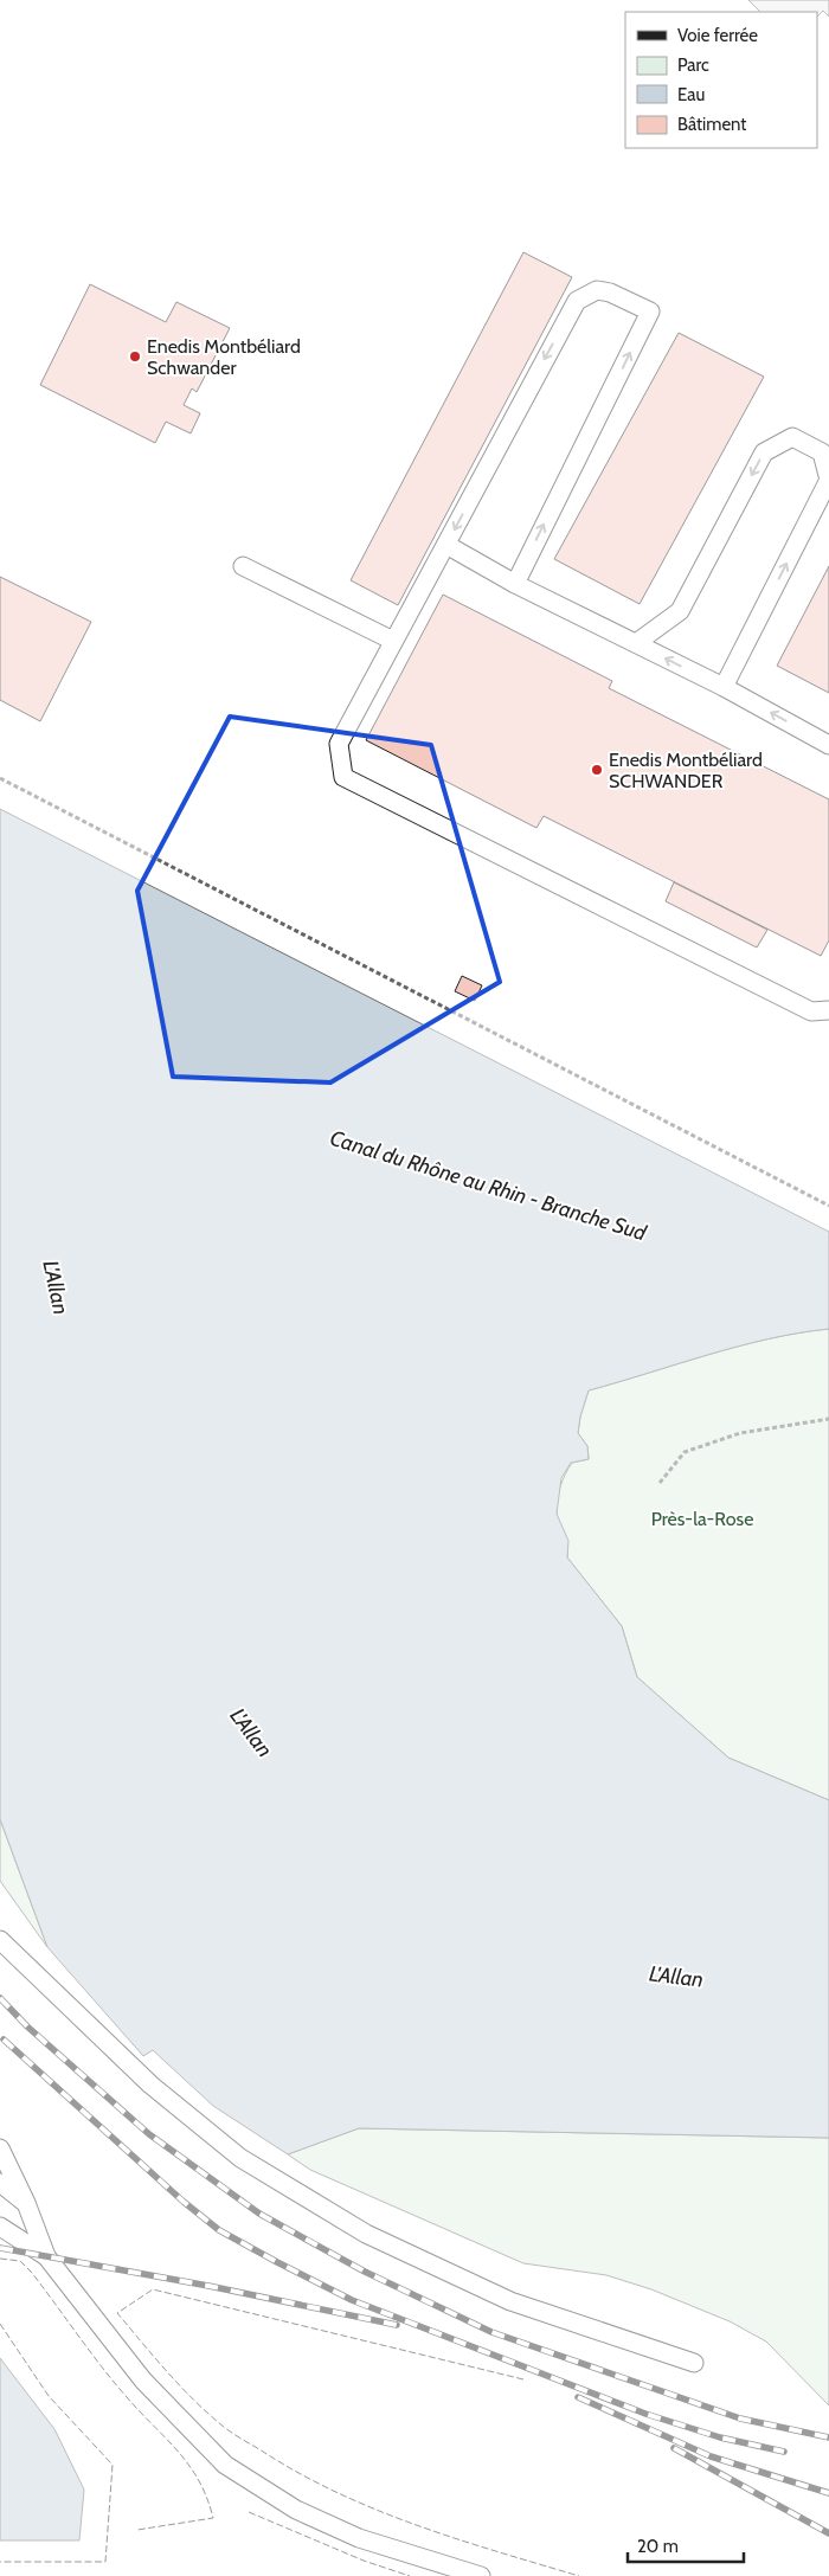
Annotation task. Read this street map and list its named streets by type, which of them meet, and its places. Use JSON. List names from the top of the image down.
{
  "water": ["Canal du Rhône au Rhin - Branche Sud", "L'Allan"],
  "parks": ["Près-la-Rose"],
  "places": ["Enedis Montbéliard Schwander", "Enedis Montbéliard SCHWANDER"],
  "legend": [
    "Voie ferrée",
    "Parc",
    "Eau",
    "Bâtiment"
  ],
  "scale_bar": "20 m"
}
